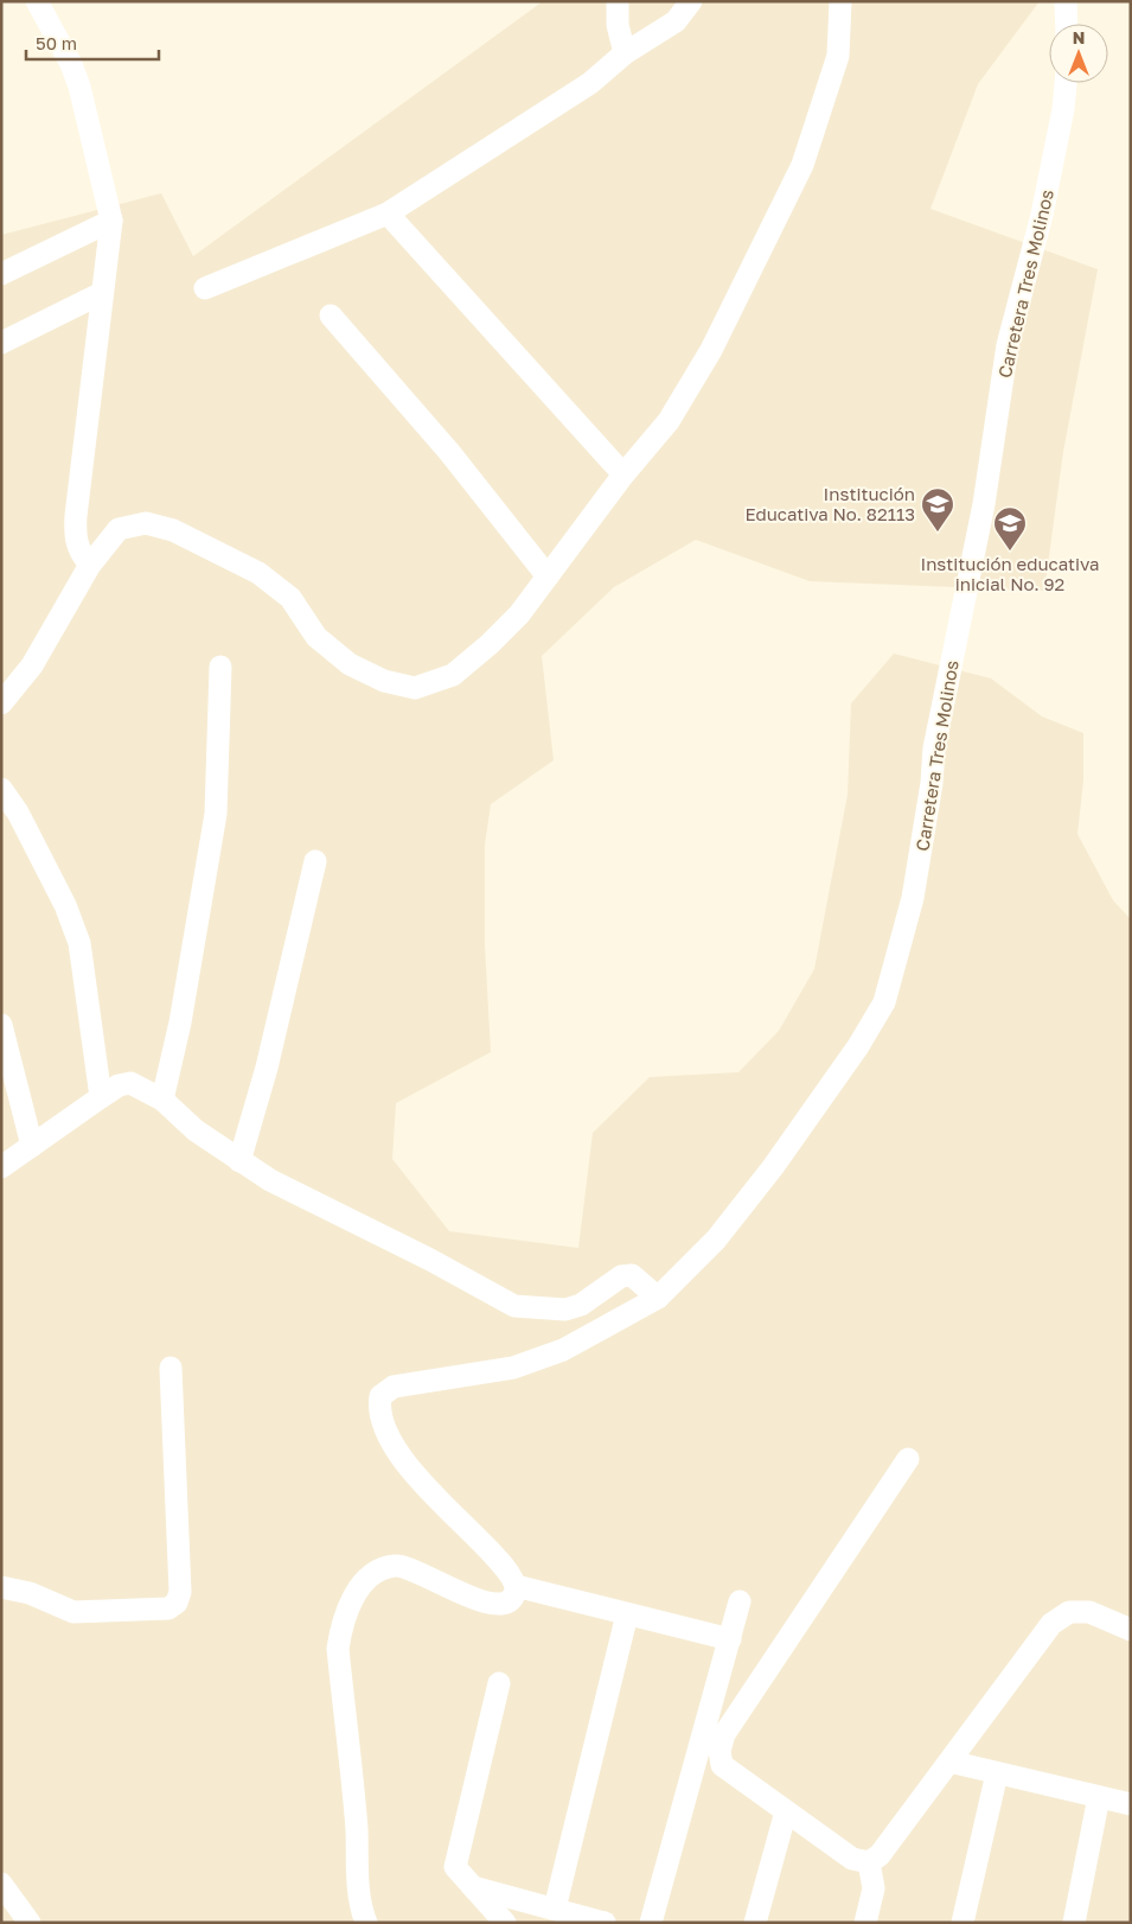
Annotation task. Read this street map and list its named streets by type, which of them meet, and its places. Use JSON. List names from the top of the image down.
{
  "streets": {
    "street": ["Carretera Tres Molinos"]
  },
  "places": {
    "school or university": ["Institución Educativa No. 82113", "Institución educativa inicial No. 92"]
  },
  "scale_bar": "50 m",
  "north": "top"
}
